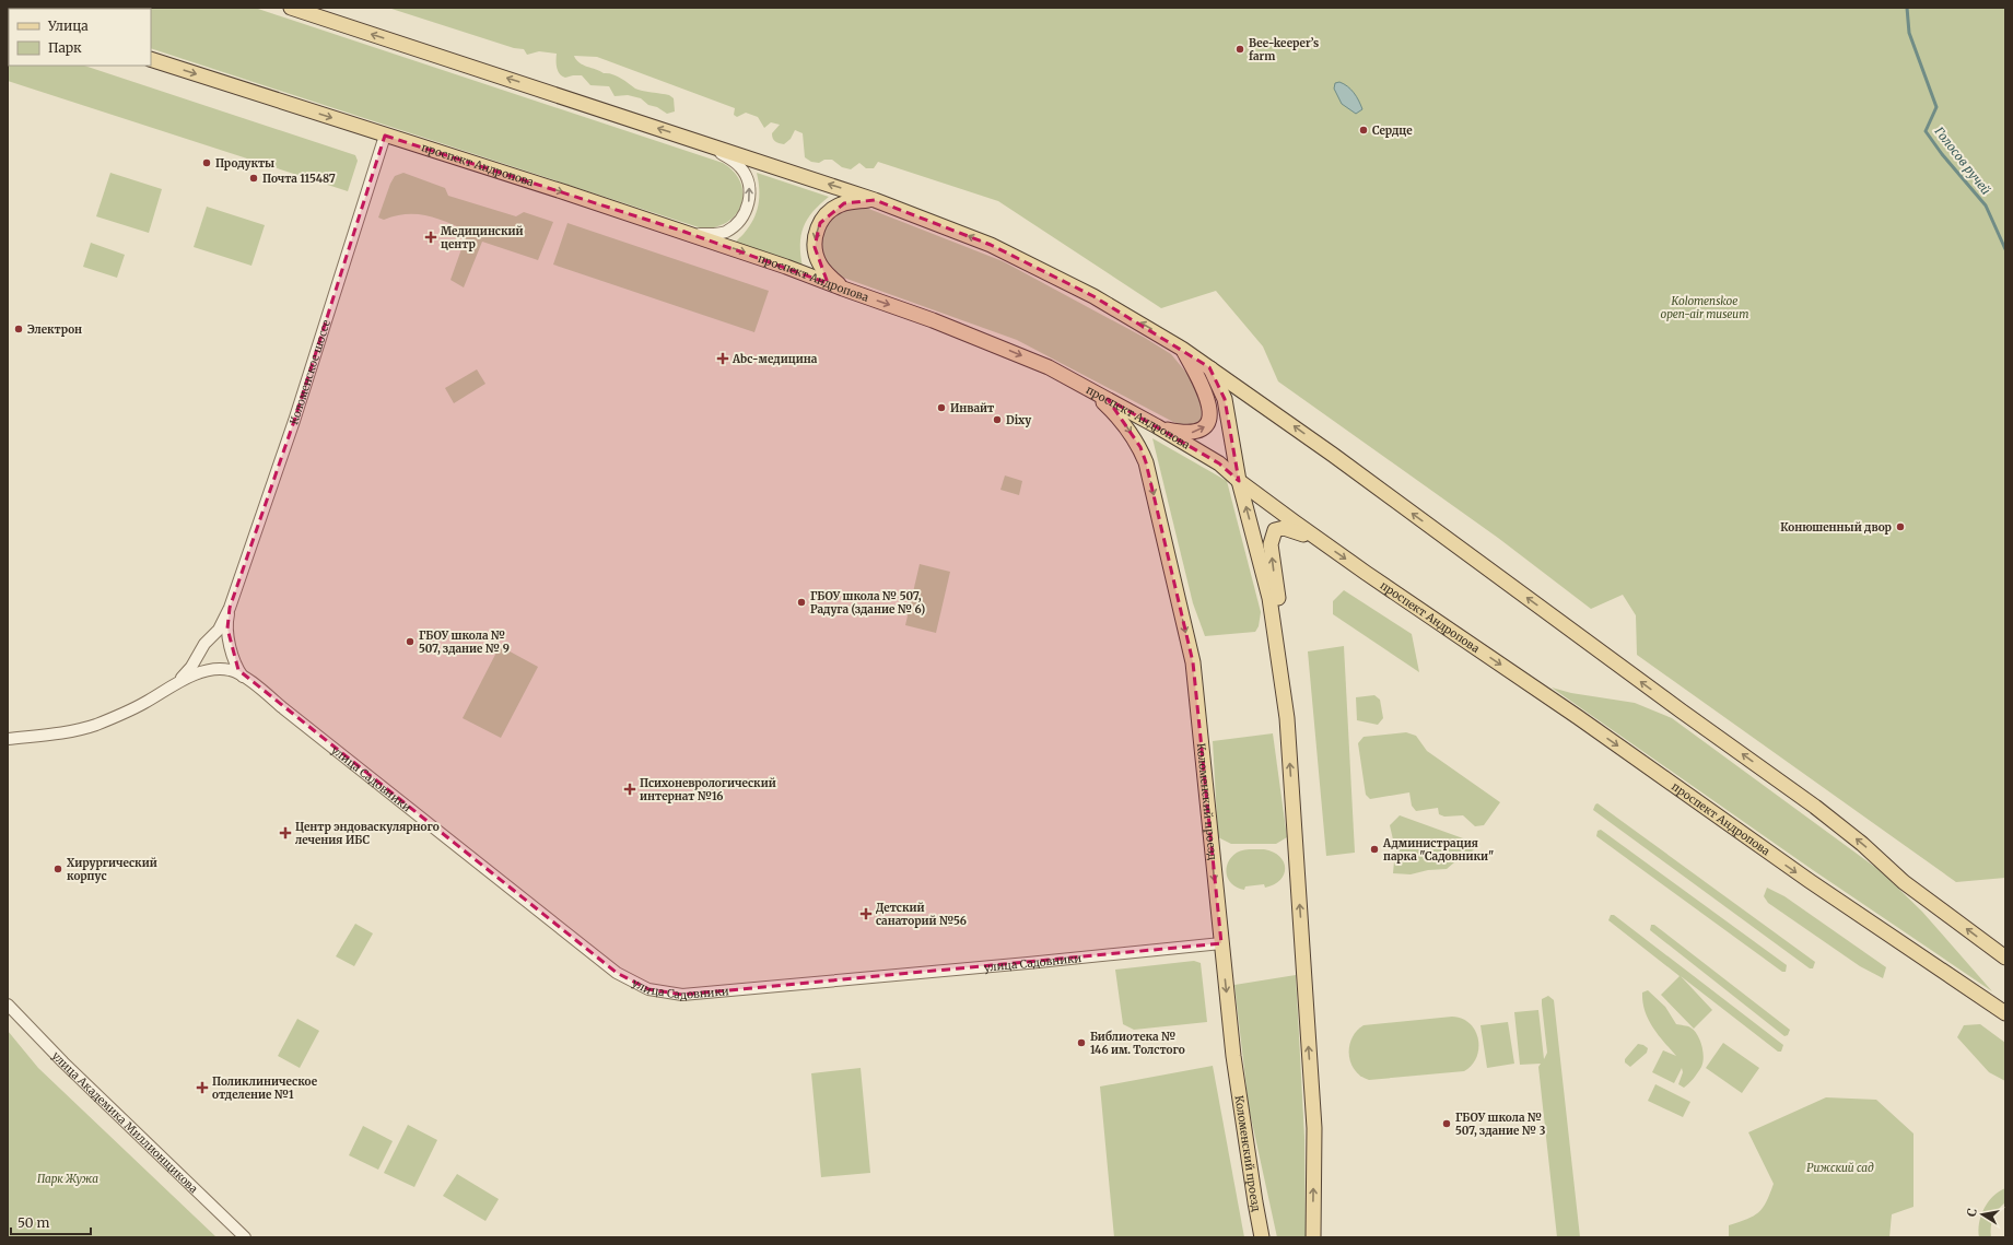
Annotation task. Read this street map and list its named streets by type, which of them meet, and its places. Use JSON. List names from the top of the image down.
{
  "streets": {
    "main road": ["проспект Андропова", "Коломенский проезд"],
    "street": ["Коломенское шоссе", "улица Садовники", "улица Академика Миллионщикова"]
  },
  "crossings": [
    ["проспект Андропова", "Коломенское шоссе"],
    ["проспект Андропова", "Коломенский проезд"],
    ["Коломенское шоссе", "улица Садовники"],
    ["улица Садовники", "Коломенский проезд"]
  ],
  "water": ["Голосов ручей"],
  "parks": ["Kolomenskoe open-air museum", "Рижский сад", "Парк Жужа"],
  "places": {
    "other": [
      "Bee-keeper’s farm",
      "Сердце",
      "Продукты",
      "Почта 115487",
      "Электрон",
      "Инвайт",
      "Dixy",
      "Конюшенный двор",
      "ГБОУ школа № 507, Радуга (здание № 6)",
      "ГБОУ школа № 507, здание № 9",
      "Администрация парка \"Садовники\"",
      "Хирургический корпус",
      "Библиотека № 146 им. Толстого",
      "ГБОУ школа № 507, здание № 3"
    ],
    "health": [
      "Медицинский центр",
      "Abc-медицина",
      "Психоневрологический интернат №16",
      "Центр эндоваскулярного лечения ИБС",
      "Детский санаторий №56",
      "Поликлиническое отделение №1"
    ]
  },
  "legend": ["Улица", "Парк"],
  "scale_bar": "50 m",
  "north": "left"
}
